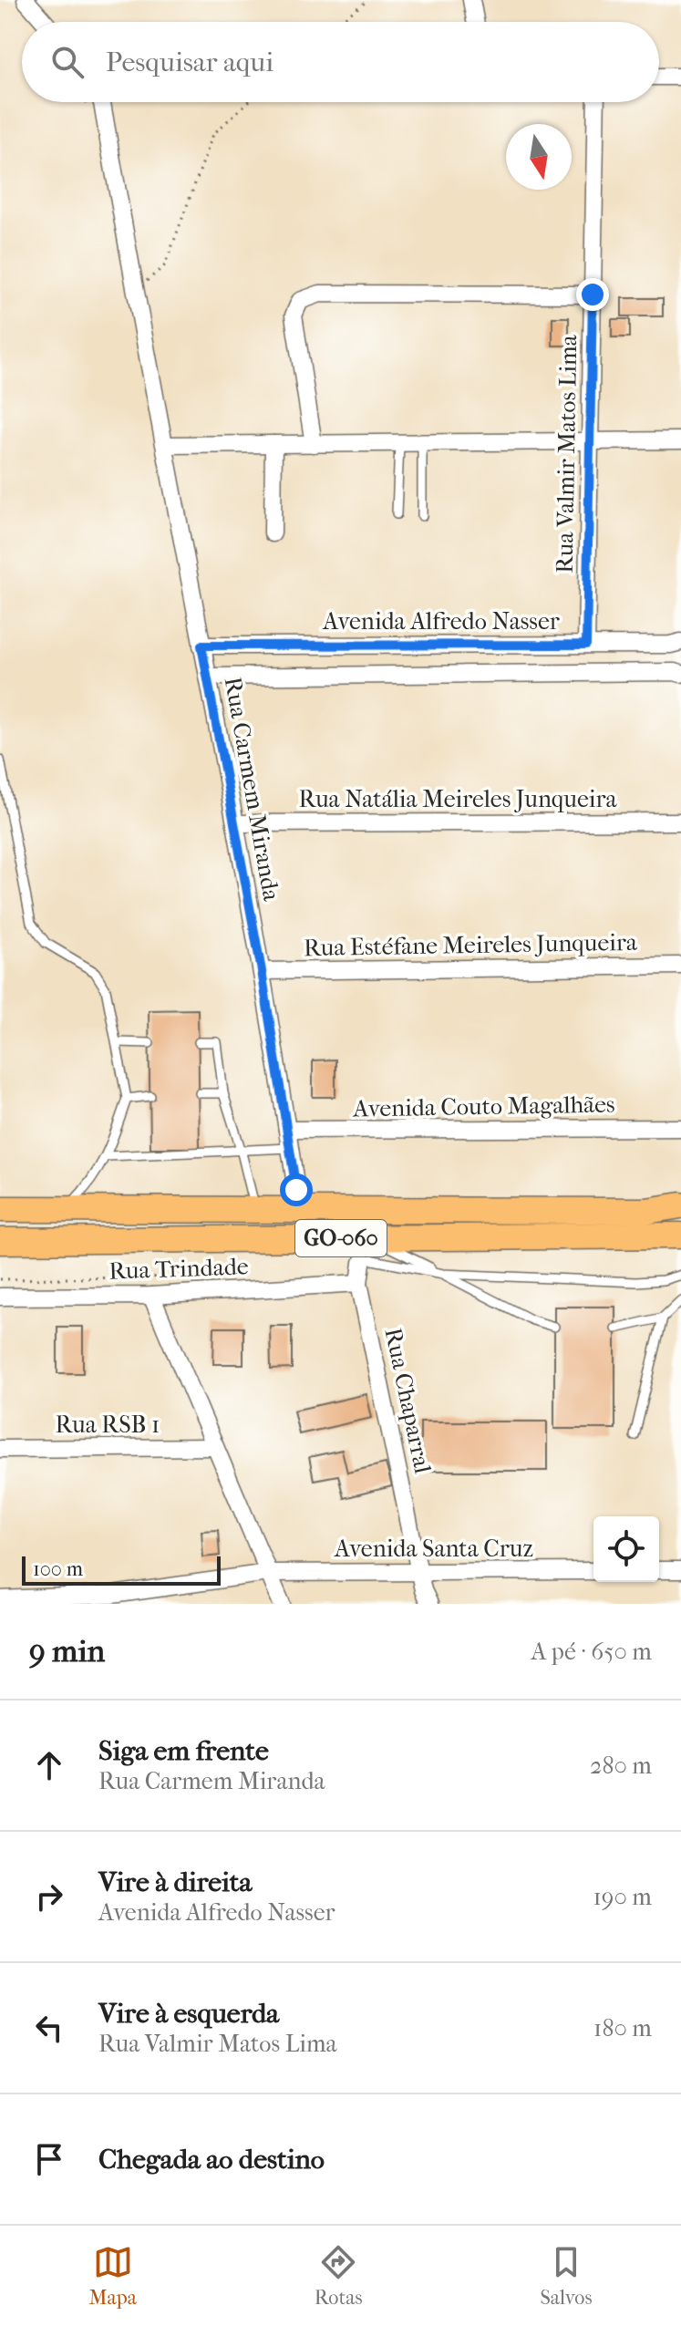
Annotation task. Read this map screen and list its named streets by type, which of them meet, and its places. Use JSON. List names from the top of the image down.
{
  "streets": {
    "main road": ["GO-060"],
    "street": [
      "Rua Valmir Matos Lima",
      "Avenida Alfredo Nasser",
      "Rua Carmem Miranda",
      "Rua Natália Meireles Junqueira",
      "Rua Estéfane Meireles Junqueira",
      "Avenida Couto Magalhães",
      "Rua Trindade",
      "Rua Chaparral",
      "Rua RSB 1",
      "Avenida Santa Cruz"
    ]
  },
  "crossings": [
    ["Rua Valmir Matos Lima", "Avenida Alfredo Nasser"],
    ["Avenida Alfredo Nasser", "Rua Carmem Miranda"],
    ["Rua Carmem Miranda", "Rua Natália Meireles Junqueira"],
    ["Rua Carmem Miranda", "Rua Estéfane Meireles Junqueira"],
    ["Rua Carmem Miranda", "Avenida Couto Magalhães"],
    ["Rua Carmem Miranda", "GO-060"],
    ["GO-060", "Rua Chaparral"],
    ["Rua Trindade", "Rua Chaparral"],
    ["Rua Chaparral", "Avenida Santa Cruz"]
  ],
  "scale_bar": "100 m",
  "north": "bottom",
  "page": {
    "search": "Pesquisar aqui",
    "scale": "100 m",
    "heading": ["9 min", "A pé · 650 m"],
    "list": [
      ["Siga em frente", "Rua Carmem Miranda", "280 m"],
      ["Vire à direita", "Avenida Alfredo Nasser", "190 m"],
      ["Vire à esquerda", "Rua Valmir Matos Lima", "180 m"],
      "Chegada ao destino"
    ],
    "nav": ["Mapa", "Rotas", "Salvos"]
  }
}
